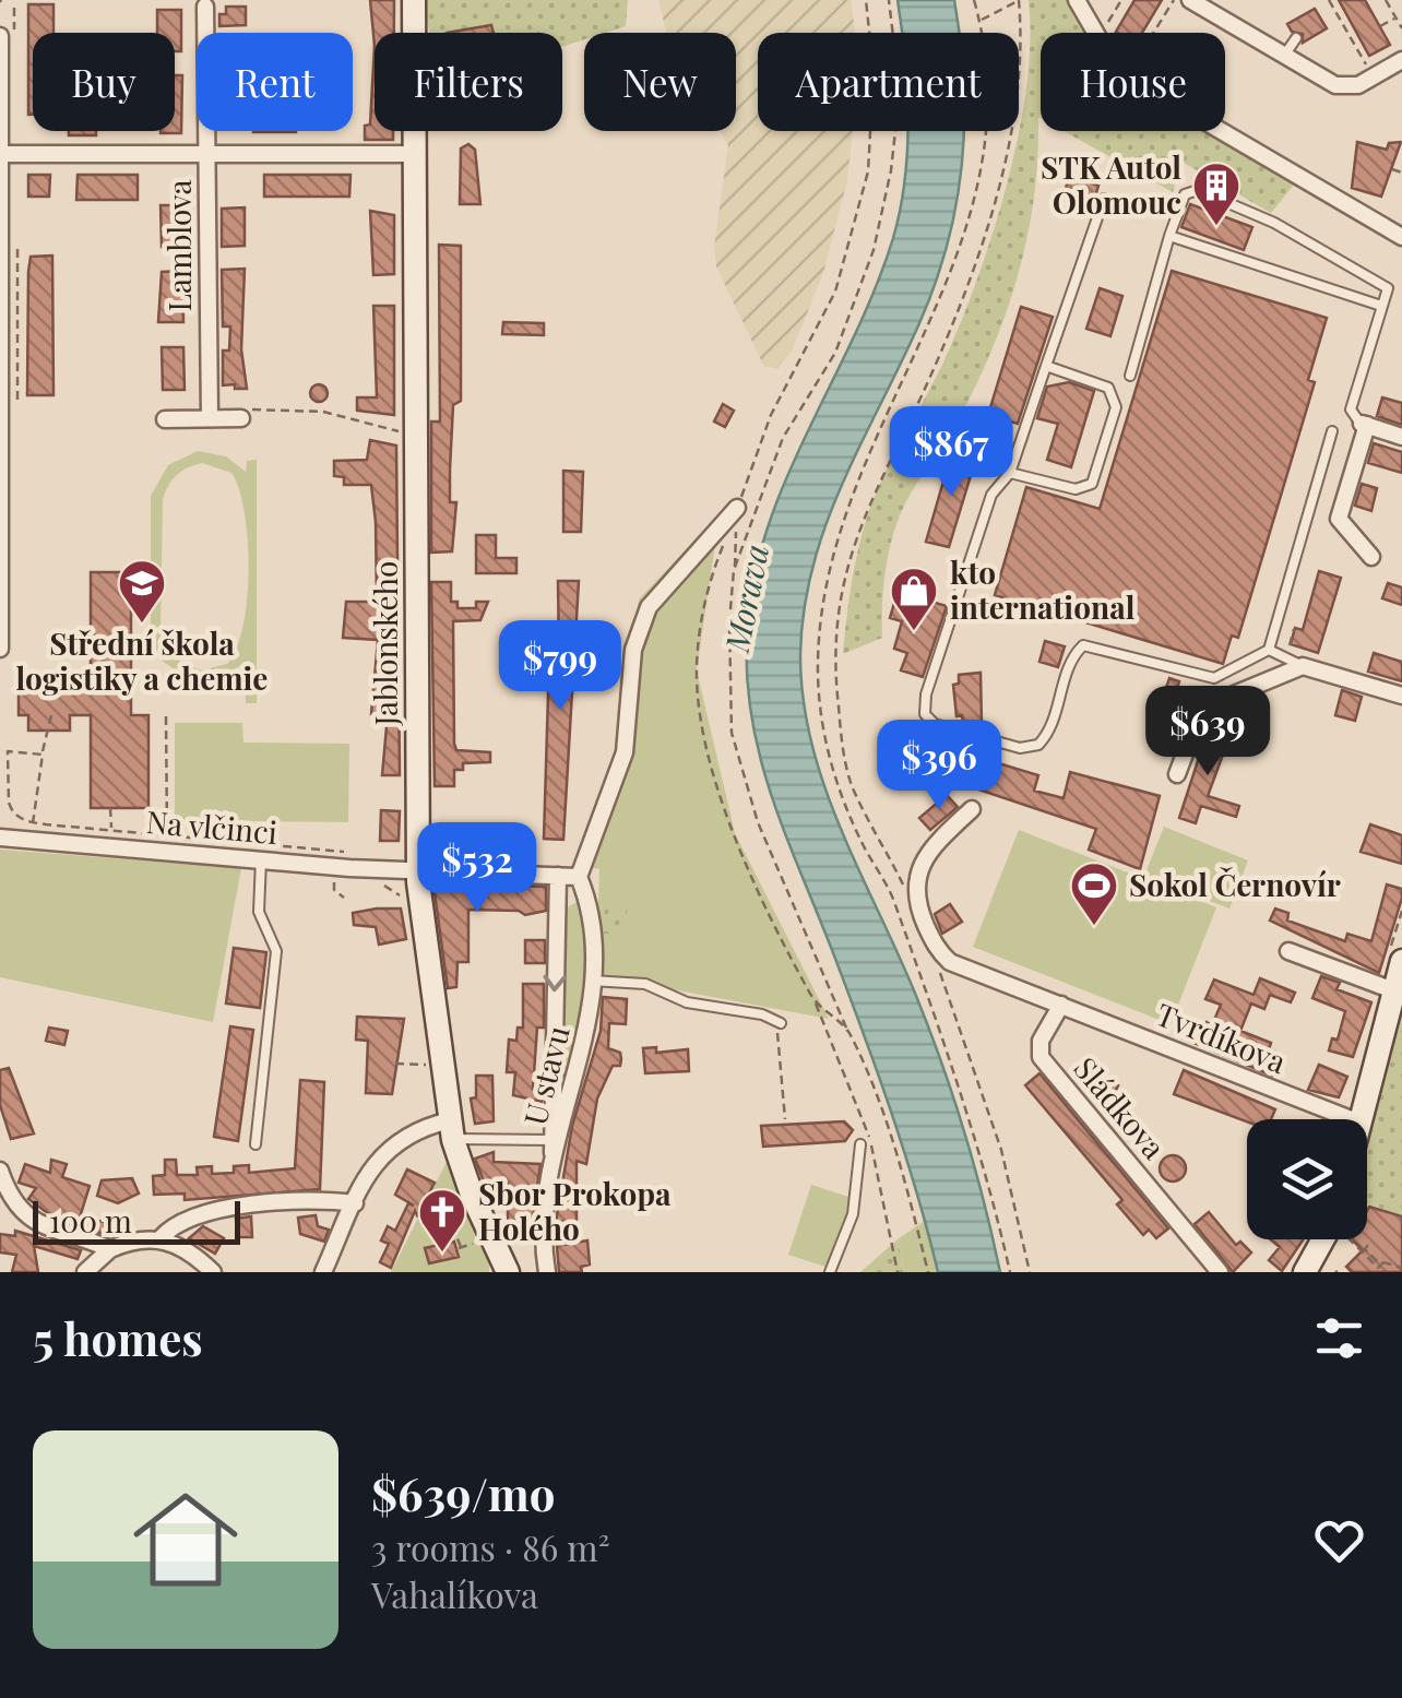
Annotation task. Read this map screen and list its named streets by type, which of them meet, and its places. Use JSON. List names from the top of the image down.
{
  "streets": {
    "street": [
      "Lamblova",
      "Jablonského",
      "Na vlčinci",
      "Tvrdíkova",
      "U stavu",
      "Sládkova"
    ]
  },
  "crossings": [
    ["Jablonského", "Na vlčinci"],
    ["Na vlčinci", "U stavu"],
    ["Tvrdíkova", "Sládkova"]
  ],
  "water": ["Morava"],
  "places": {
    "building": ["STK Autol Olomouc"],
    "school or university": ["Střední škola logistiky a chemie"],
    "shop": ["kto international"],
    "sports": ["Sokol Černovír"],
    "church": ["Sbor Prokopa Holého"]
  },
  "scale_bar": "100 m",
  "page": {
    "chip": [
      "Buy",
      "Rent",
      "Filters",
      "New",
      "Apartment",
      "House"
    ],
    "price": [
      "$867",
      "$799",
      "$639",
      "$396",
      "$532"
    ],
    "scale": "100 m",
    "heading": "5 homes",
    "list": [
      {
        "name": "$639/mo",
        "note": "3 rooms · 86 m² · Vahalíkova"
      }
    ]
  }
}
